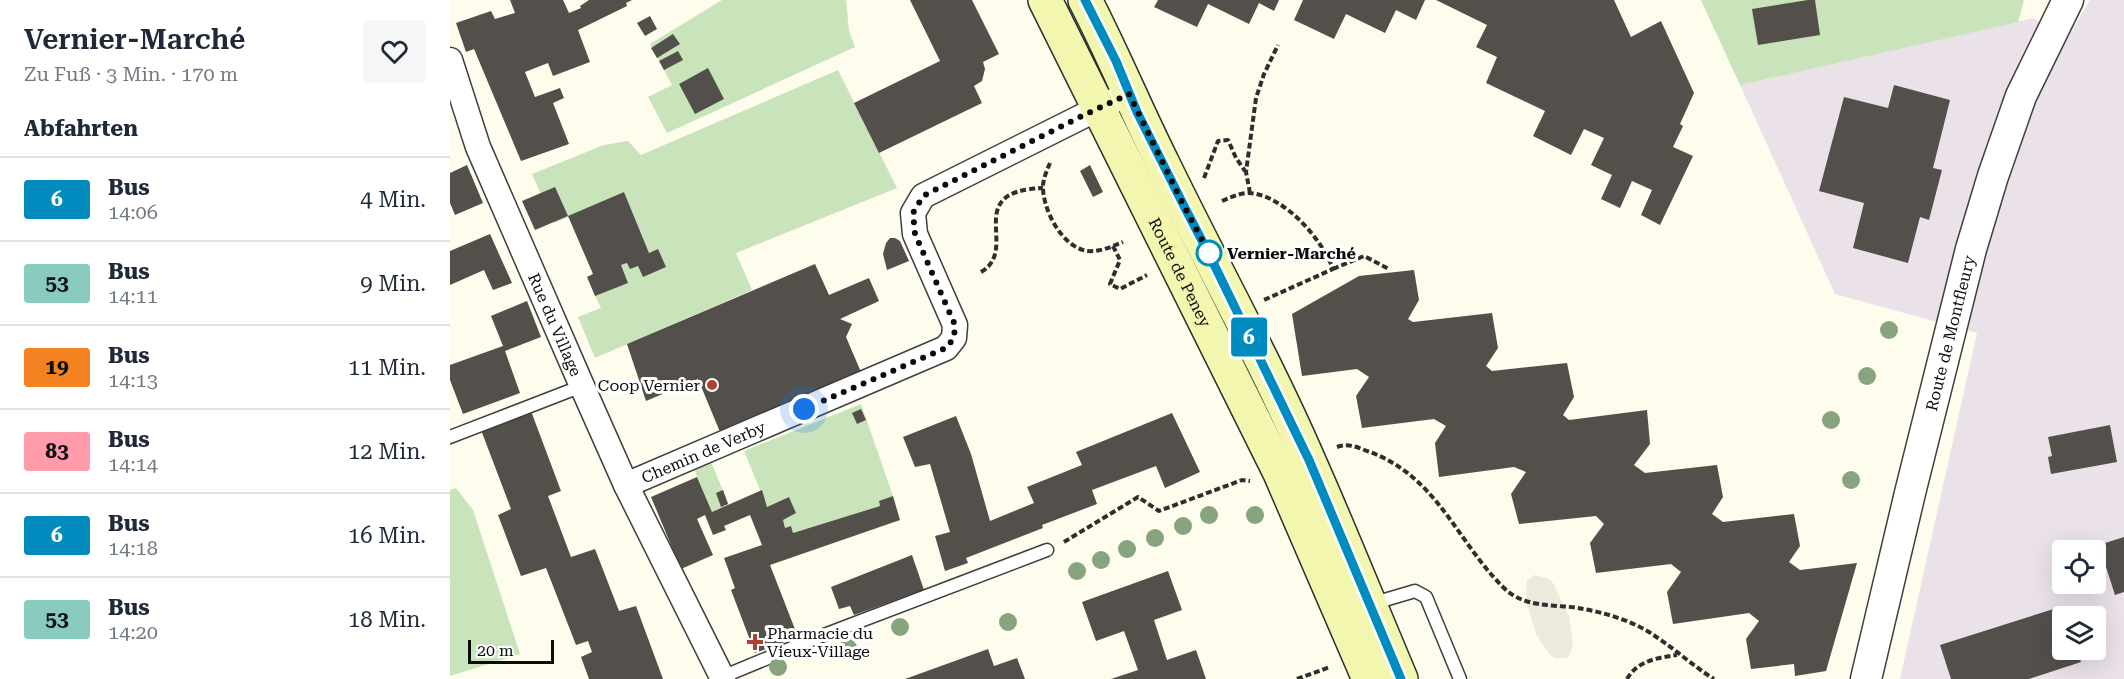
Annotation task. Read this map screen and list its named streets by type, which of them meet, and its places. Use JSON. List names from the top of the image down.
{
  "streets": {
    "main road": ["Route de Peney"],
    "street": ["Rue du Village", "Route de Montfleury", "Chemin de Verby"]
  },
  "crossings": [
    ["Route de Peney", "Chemin de Verby"],
    ["Rue du Village", "Chemin de Verby"]
  ],
  "places": {
    "other": ["Vernier-Marché", "Coop Vernier"],
    "health": ["Pharmacie du Vieux-Village"]
  },
  "lines": ["bus line 6"],
  "scale_bar": "20 m",
  "page": {
    "heading": [
      ["Vernier-Marché", "Zu Fuß · 3 Min. · 170 m"],
      "Abfahrten"
    ],
    "on_map": "6",
    "list": [
      {
        "mark": "6",
        "name": "Bus",
        "note": "14:06",
        "value": "4 Min."
      },
      {
        "mark": "53",
        "name": "Bus",
        "note": "14:11",
        "value": "9 Min."
      },
      {
        "mark": "19",
        "name": "Bus",
        "note": "14:13",
        "value": "11 Min."
      },
      {
        "mark": "83",
        "name": "Bus",
        "note": "14:14",
        "value": "12 Min."
      },
      {
        "mark": "6",
        "name": "Bus",
        "note": "14:18",
        "value": "16 Min."
      },
      {
        "mark": "53",
        "name": "Bus",
        "note": "14:20",
        "value": "18 Min."
      }
    ],
    "scale": "20 m"
  }
}
